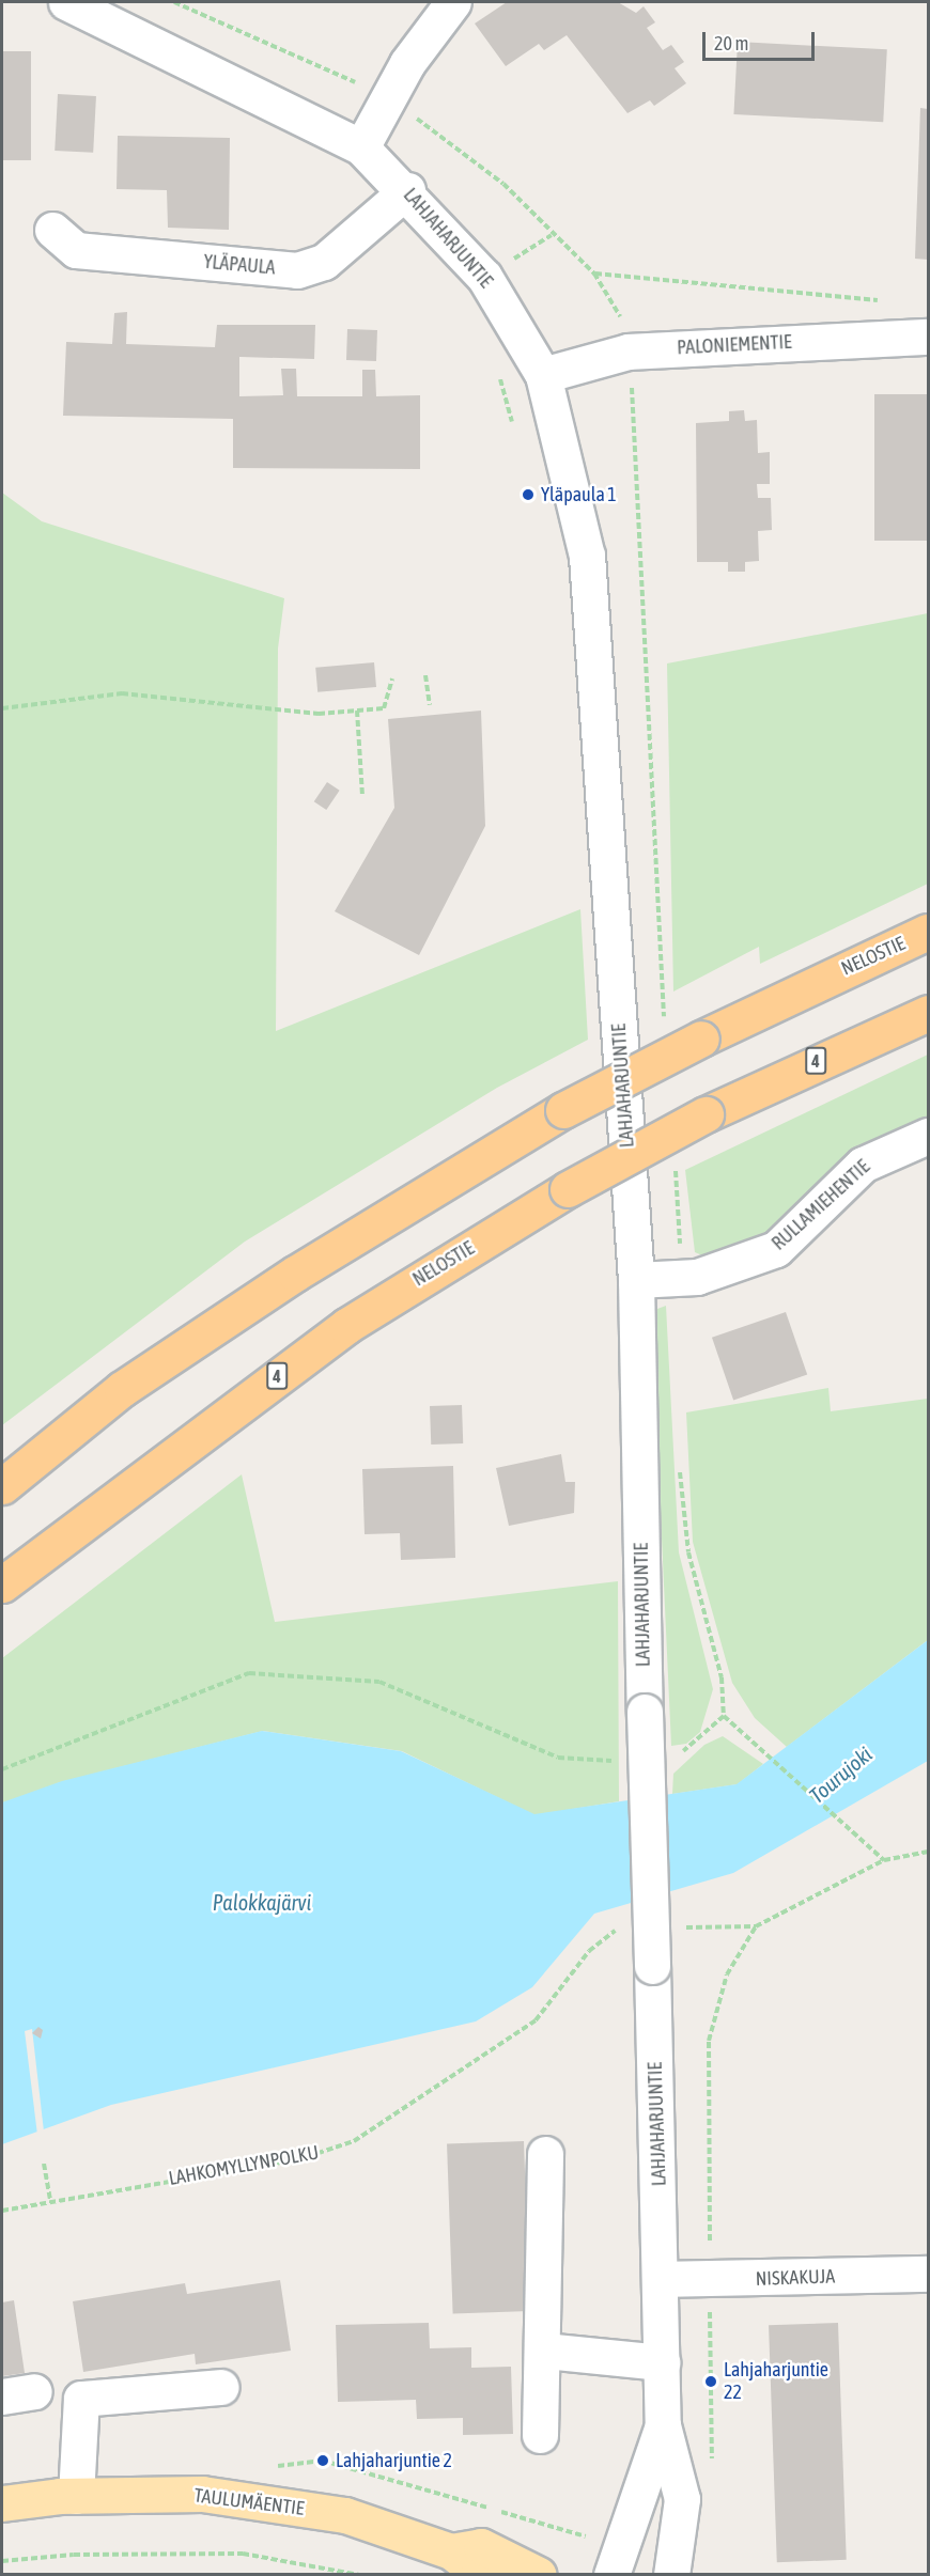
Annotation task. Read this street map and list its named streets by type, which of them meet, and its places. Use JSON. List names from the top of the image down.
{
  "streets": {
    "highway": ["NELOSTIE", "4"],
    "main road": ["TAULUMÄENTIE"],
    "street": [
      "LAHJAHARJUNTIE",
      "YLÄPAULA",
      "PALONIEMENTIE",
      "RULLAMIEHENTIE",
      "NISKAKUJA"
    ],
    "path": ["LAHKOMYLLYNPOLKU"]
  },
  "crossings": [
    ["LAHJAHARJUNTIE", "YLÄPAULA"],
    ["LAHJAHARJUNTIE", "PALONIEMENTIE"],
    ["LAHJAHARJUNTIE", "RULLAMIEHENTIE"],
    ["LAHJAHARJUNTIE", "NISKAKUJA"]
  ],
  "water": ["Tourujoki", "Palokkajärvi"],
  "places": ["Yläpaula 1", "Lahjaharjuntie 22", "Lahjaharjuntie 2"],
  "scale_bar": "20 m"
}
